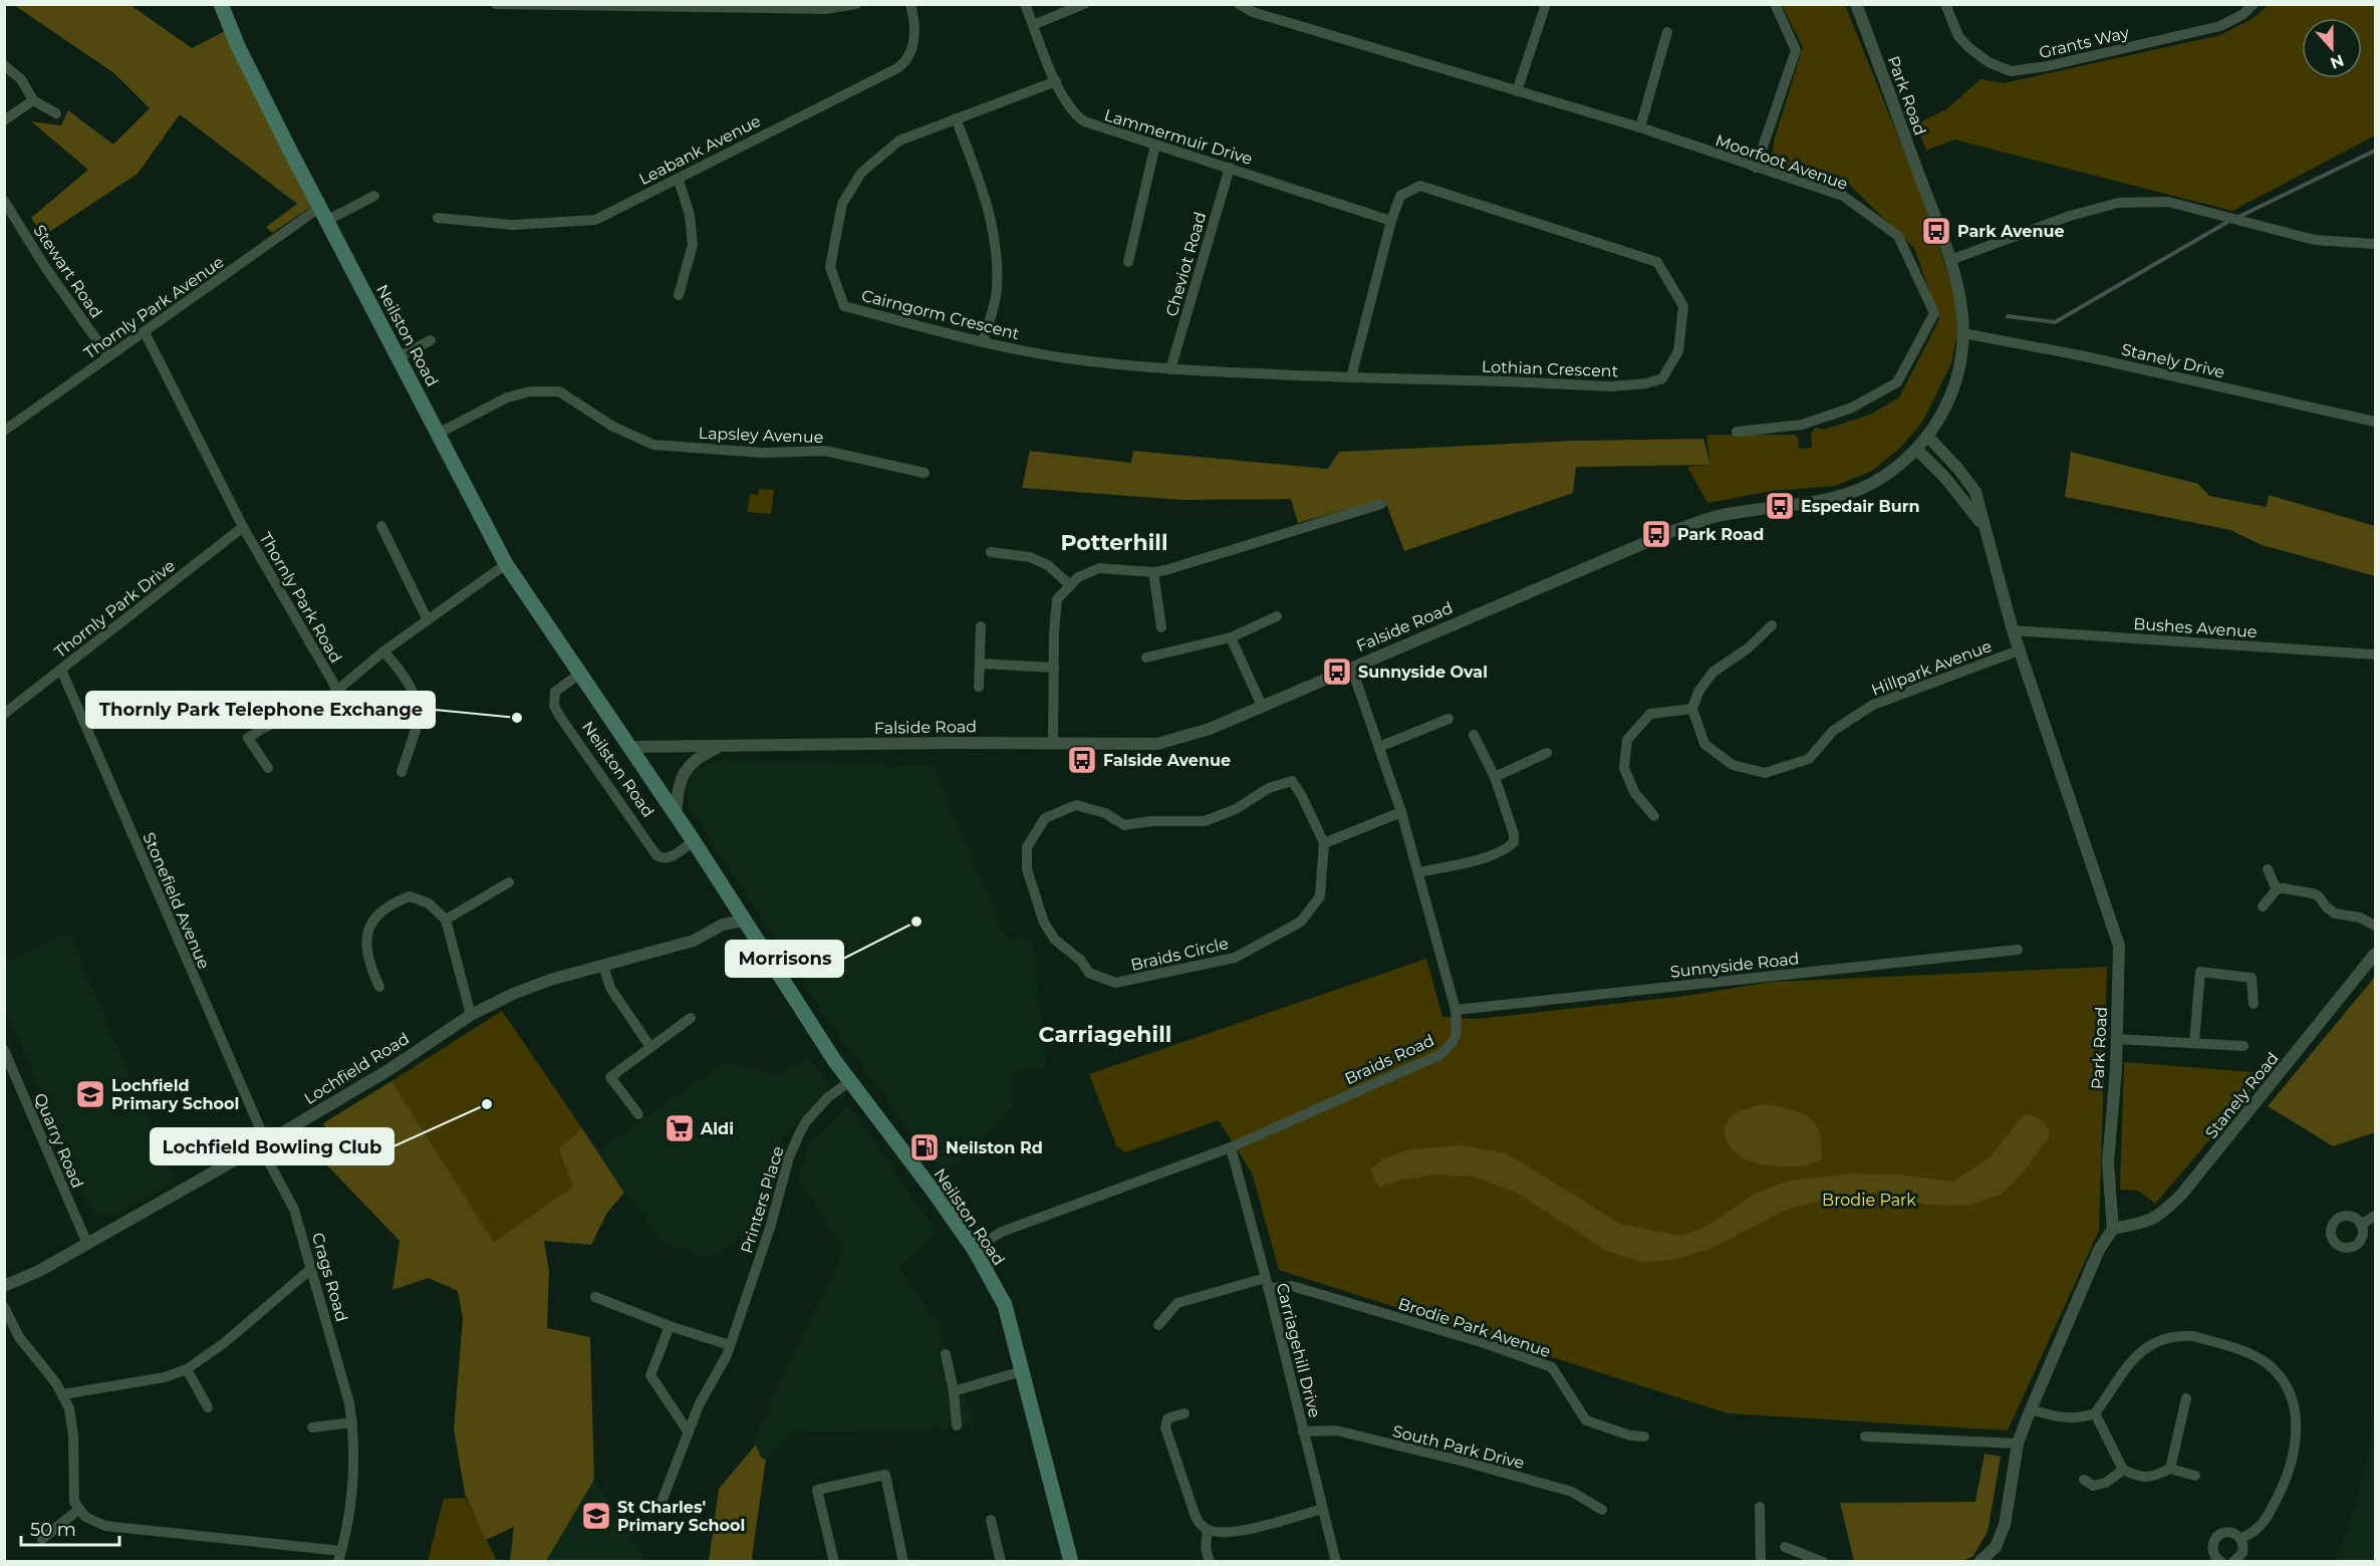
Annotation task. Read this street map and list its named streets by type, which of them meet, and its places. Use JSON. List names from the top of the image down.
{
  "streets": {
    "main road": ["Neilston Road"],
    "street": [
      "Grants Way",
      "Park Road",
      "Lammermuir Drive",
      "Leabank Avenue",
      "Moorfoot Avenue",
      "Cheviot Road",
      "Stewart Road",
      "Thornly Park Avenue",
      "Cairngorm Crescent",
      "Stanely Drive",
      "Lothian Crescent",
      "Lapsley Avenue",
      "Thornly Park Road",
      "Thornly Park Drive",
      "Falside Road",
      "Bushes Avenue",
      "Hillpark Avenue",
      "Stonefield Avenue",
      "Braids Circle",
      "Sunnyside Road",
      "Braids Road",
      "Lochfield Road",
      "Stanely Road",
      "Quarry Road",
      "Printers Place",
      "Crags Road",
      "Brodie Park Avenue",
      "Carriagehill Drive",
      "South Park Drive"
    ]
  },
  "crossings": [
    ["Park Road", "Stanely Drive"],
    ["Park Road", "Falside Road"],
    ["Park Road", "Bushes Avenue"],
    ["Park Road", "Hillpark Avenue"],
    ["Park Road", "Stanely Road"],
    ["Lammermuir Drive", "Cheviot Road"],
    ["Lammermuir Drive", "Cairngorm Crescent"],
    ["Lammermuir Drive", "Lothian Crescent"],
    ["Cheviot Road", "Cairngorm Crescent"],
    ["Stewart Road", "Thornly Park Avenue"],
    ["Thornly Park Avenue", "Neilston Road"],
    ["Thornly Park Avenue", "Thornly Park Road"],
    ["Cairngorm Crescent", "Lothian Crescent"],
    ["Neilston Road", "Lapsley Avenue"],
    ["Neilston Road", "Thornly Park Road"],
    ["Neilston Road", "Falside Road"],
    ["Neilston Road", "Braids Road"],
    ["Neilston Road", "Lochfield Road"],
    ["Neilston Road", "Printers Place"],
    ["Thornly Park Road", "Thornly Park Drive"],
    ["Thornly Park Drive", "Stonefield Avenue"],
    ["Falside Road", "Braids Road"],
    ["Stonefield Avenue", "Lochfield Road"],
    ["Stonefield Avenue", "Crags Road"],
    ["Sunnyside Road", "Braids Road"],
    ["Braids Road", "Carriagehill Drive"],
    ["Lochfield Road", "Quarry Road"],
    ["Lochfield Road", "Crags Road"],
    ["Brodie Park Avenue", "Carriagehill Drive"],
    ["Carriagehill Drive", "South Park Drive"]
  ],
  "districts": ["Potterhill", "Carriagehill"],
  "parks": ["Brodie Park"],
  "places": {
    "bus stop": [
      "Park Avenue",
      "Espedair Burn",
      "Park Road",
      "Sunnyside Oval",
      "Falside Avenue"
    ],
    "other": ["Thornly Park Telephone Exchange", "Morrisons", "Lochfield Bowling Club"],
    "school or university": ["Lochfield Primary School", "St Charles' Primary School"],
    "supermarket": ["Aldi"],
    "fuel station": ["Neilston Rd"]
  },
  "scale_bar": "50 m",
  "north": "bottom"
}
